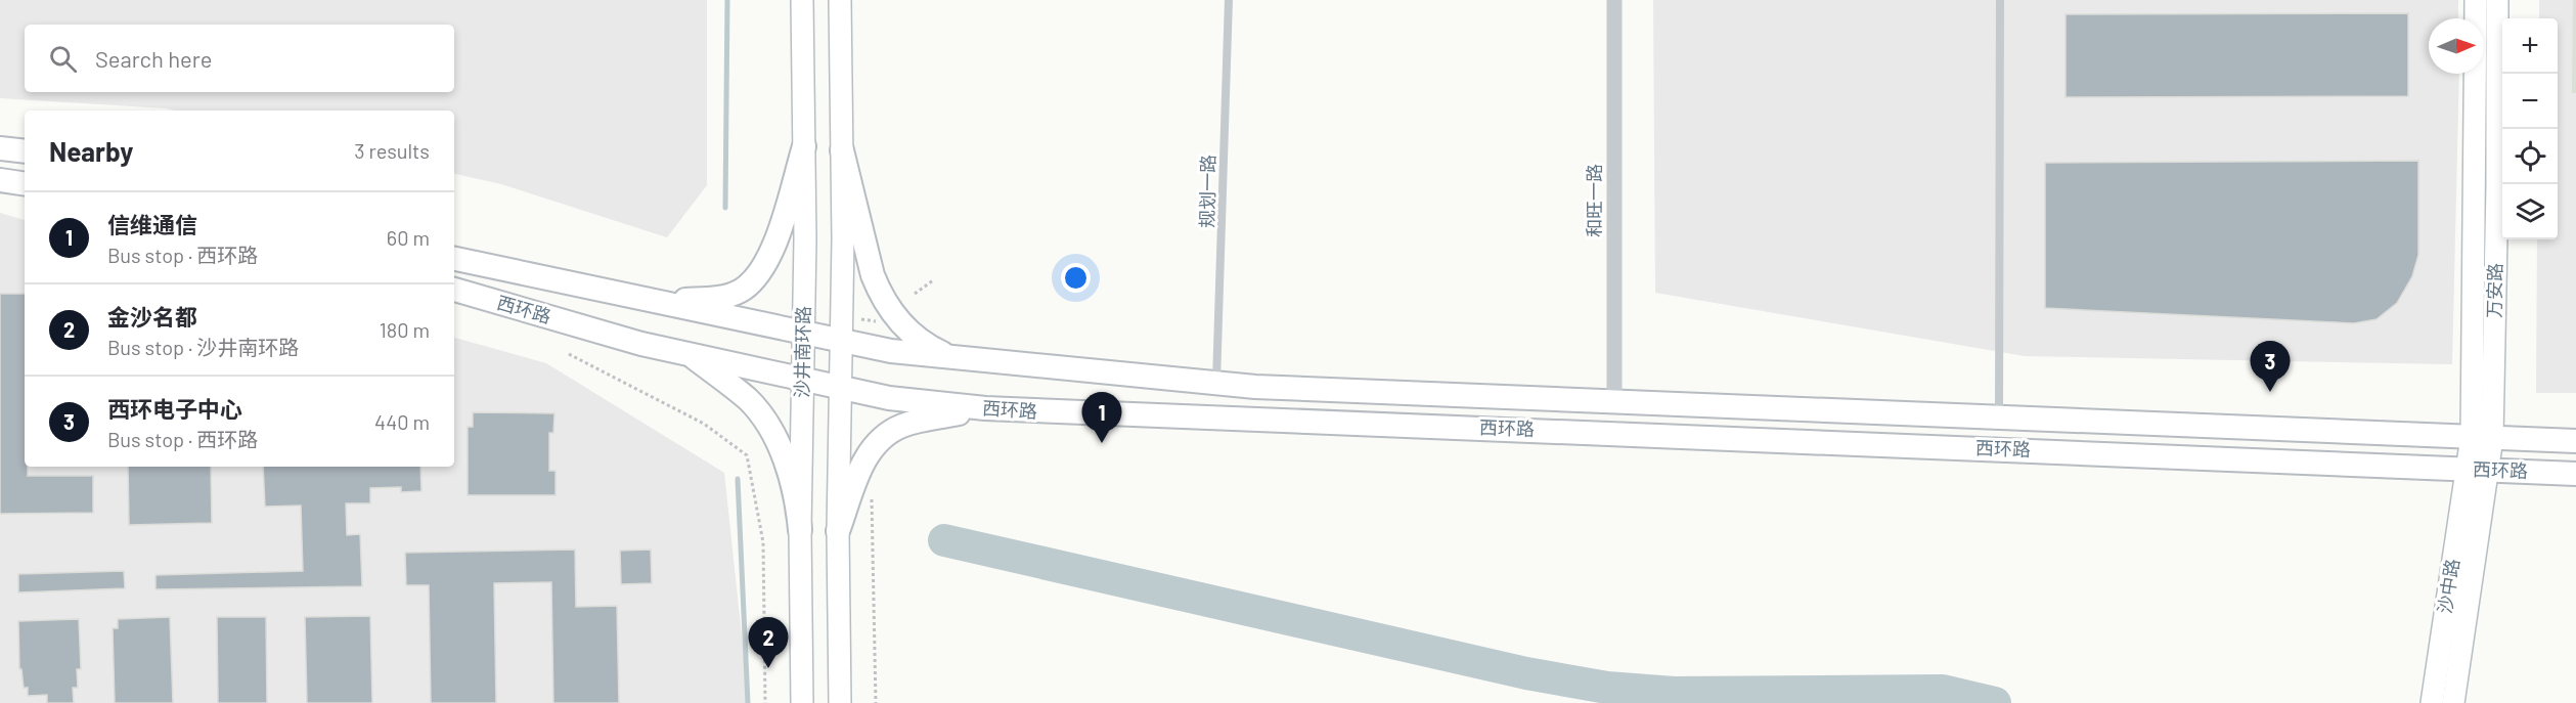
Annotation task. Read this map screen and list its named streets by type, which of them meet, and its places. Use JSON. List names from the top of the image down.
{
  "streets": {
    "main road": [
      "万安路",
      "西环路",
      "沙井南环路",
      "沙中路"
    ],
    "street": ["和旺一路"],
    "lane": ["规划一路"]
  },
  "crossings": [
    ["规划一路", "西环路"],
    ["和旺一路", "西环路"],
    ["万安路", "西环路"],
    ["万安路", "沙中路"],
    ["西环路", "沙井南环路"],
    ["西环路", "沙中路"]
  ],
  "north": "right",
  "page": {
    "map_buttons": ["+", "−"],
    "search": "Search here",
    "heading": ["Nearby", "3 results"],
    "list": [
      {
        "mark": "1",
        "name": "信维通信",
        "note": "Bus stop · 西环路",
        "value": "60 m"
      },
      {
        "mark": "2",
        "name": "金沙名都",
        "note": "Bus stop · 沙井南环路",
        "value": "180 m"
      },
      {
        "mark": "3",
        "name": "西环电子中心",
        "note": "Bus stop · 西环路",
        "value": "440 m"
      }
    ],
    "pins": ["3", "1", "2"]
  }
}
